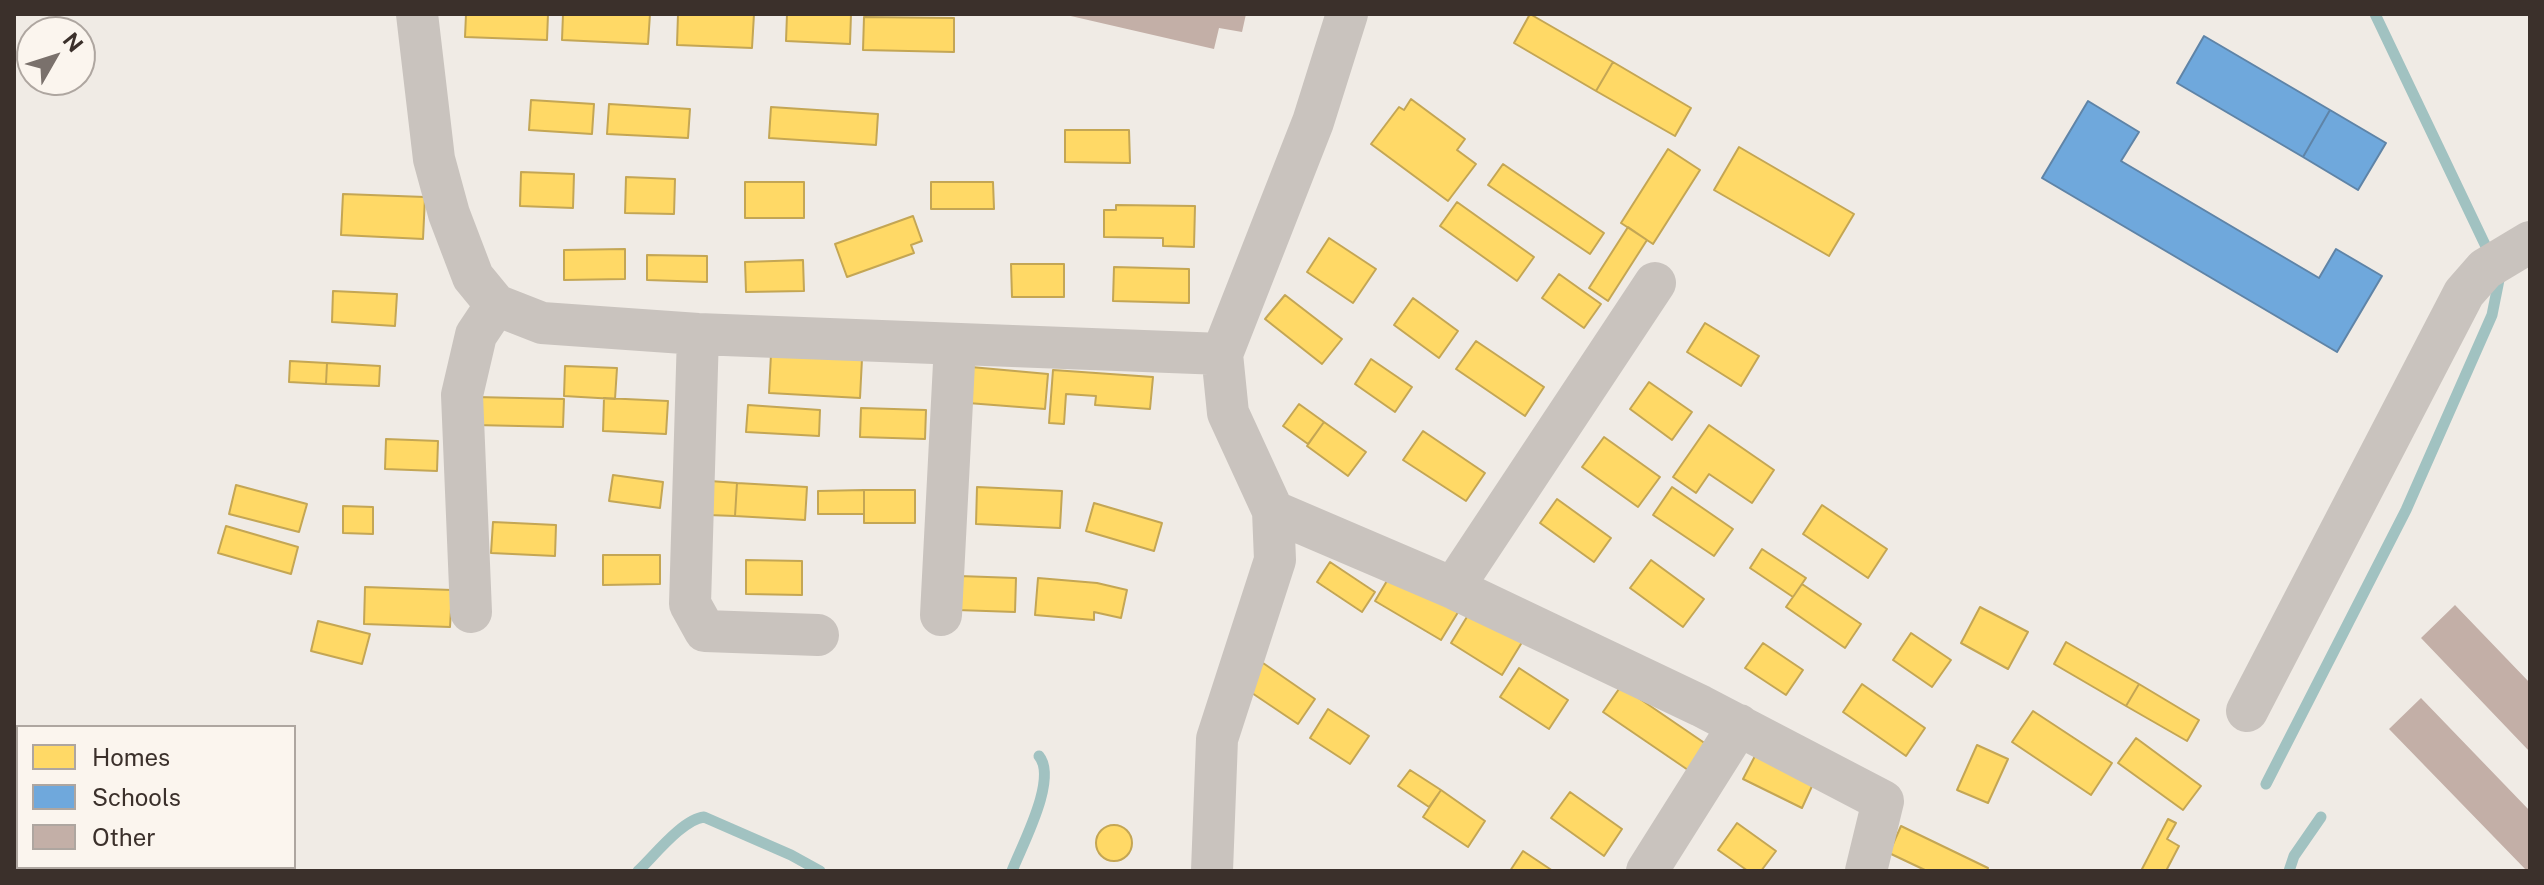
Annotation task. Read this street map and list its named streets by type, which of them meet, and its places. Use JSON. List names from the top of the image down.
{
  "legend": ["Homes", "Schools", "Other"],
  "north": "top right"
}
